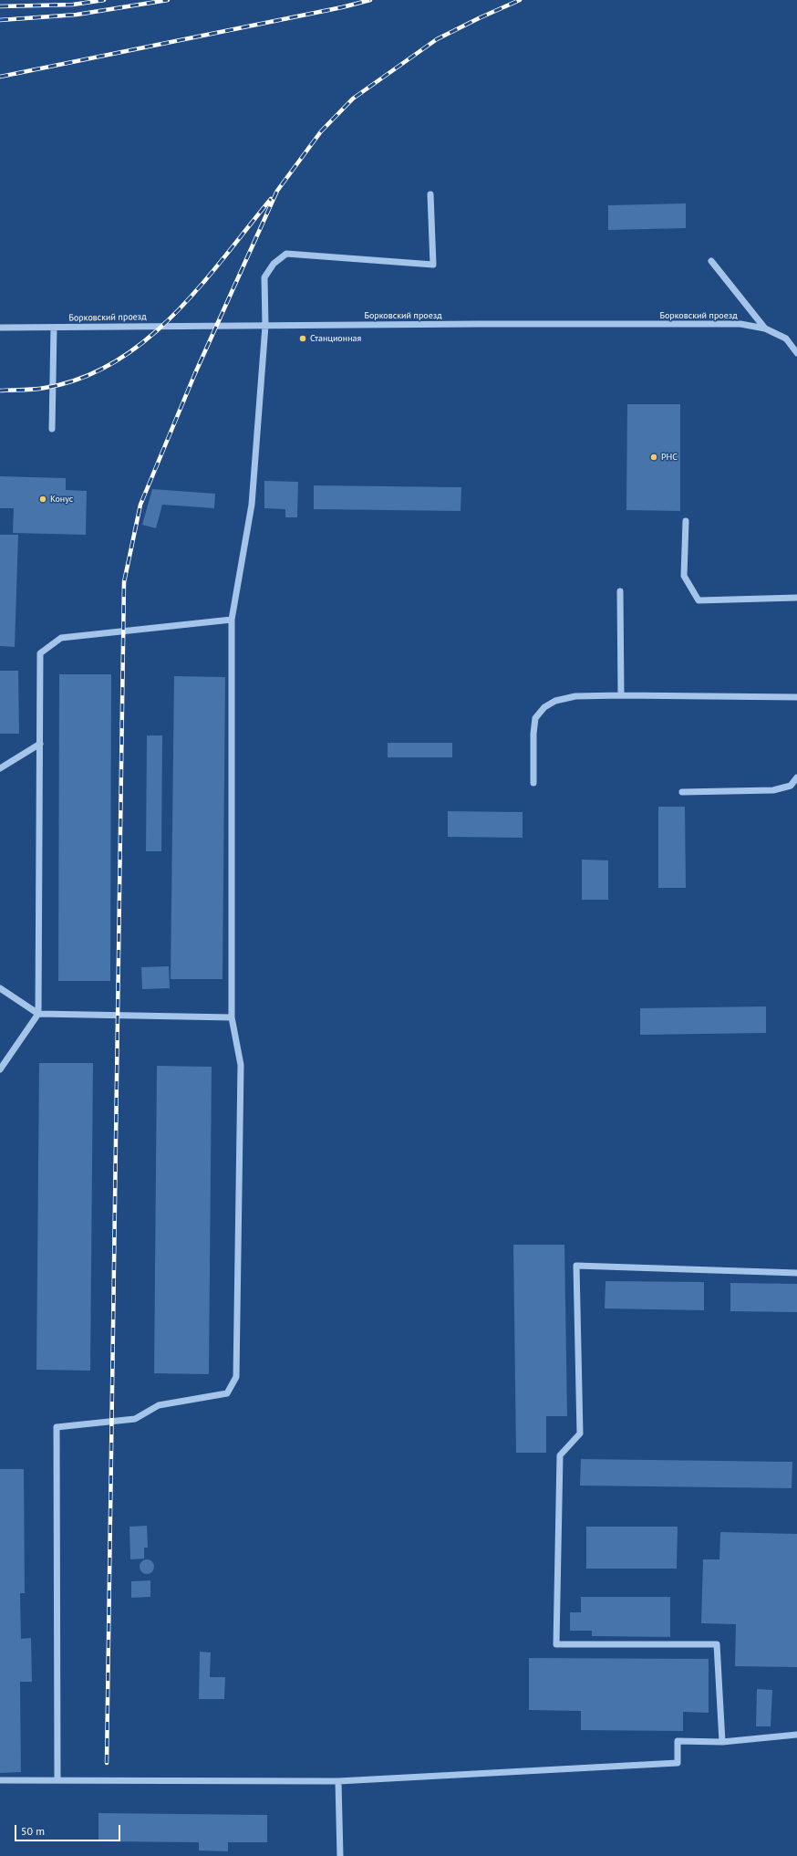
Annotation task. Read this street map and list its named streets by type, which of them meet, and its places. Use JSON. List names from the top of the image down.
{
  "streets": {
    "street": ["Борковский проезд"]
  },
  "places": ["Станционная", "РНС", "Конус"],
  "scale_bar": "50 m"
}
